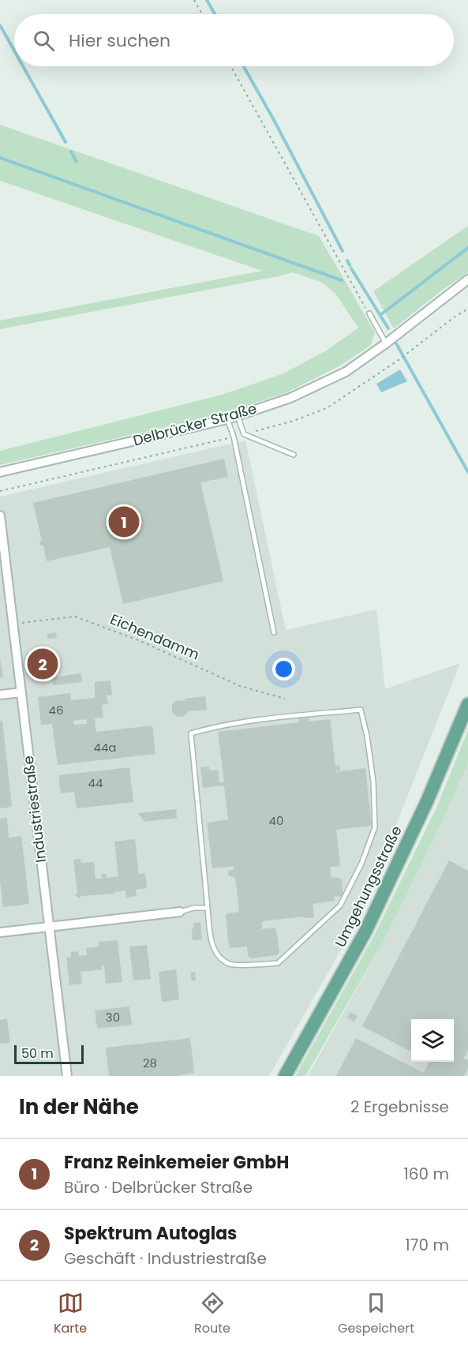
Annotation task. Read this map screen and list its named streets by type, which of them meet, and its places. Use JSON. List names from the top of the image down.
{
  "streets": {
    "main road": ["Umgehungsstraße"],
    "street": ["Delbrücker Straße", "Industriestraße"],
    "path": ["Eichendamm"]
  },
  "crossings": [
    ["Eichendamm", "Industriestraße"]
  ],
  "house_numbers": [
    "46",
    "44a",
    "44",
    "40",
    "30",
    "28"
  ],
  "scale_bar": "50 m",
  "page": {
    "search": "Hier suchen",
    "pins": ["1", "2"],
    "scale": "50 m",
    "heading": ["In der Nähe", "2 Ergebnisse"],
    "list": [
      {
        "mark": "1",
        "name": "Franz Reinkemeier GmbH",
        "note": "Büro · Delbrücker Straße",
        "value": "160 m"
      },
      {
        "mark": "2",
        "name": "Spektrum Autoglas",
        "note": "Geschäft · Industriestraße",
        "value": "170 m"
      }
    ],
    "nav": ["Karte", "Route", "Gespeichert"]
  }
}
